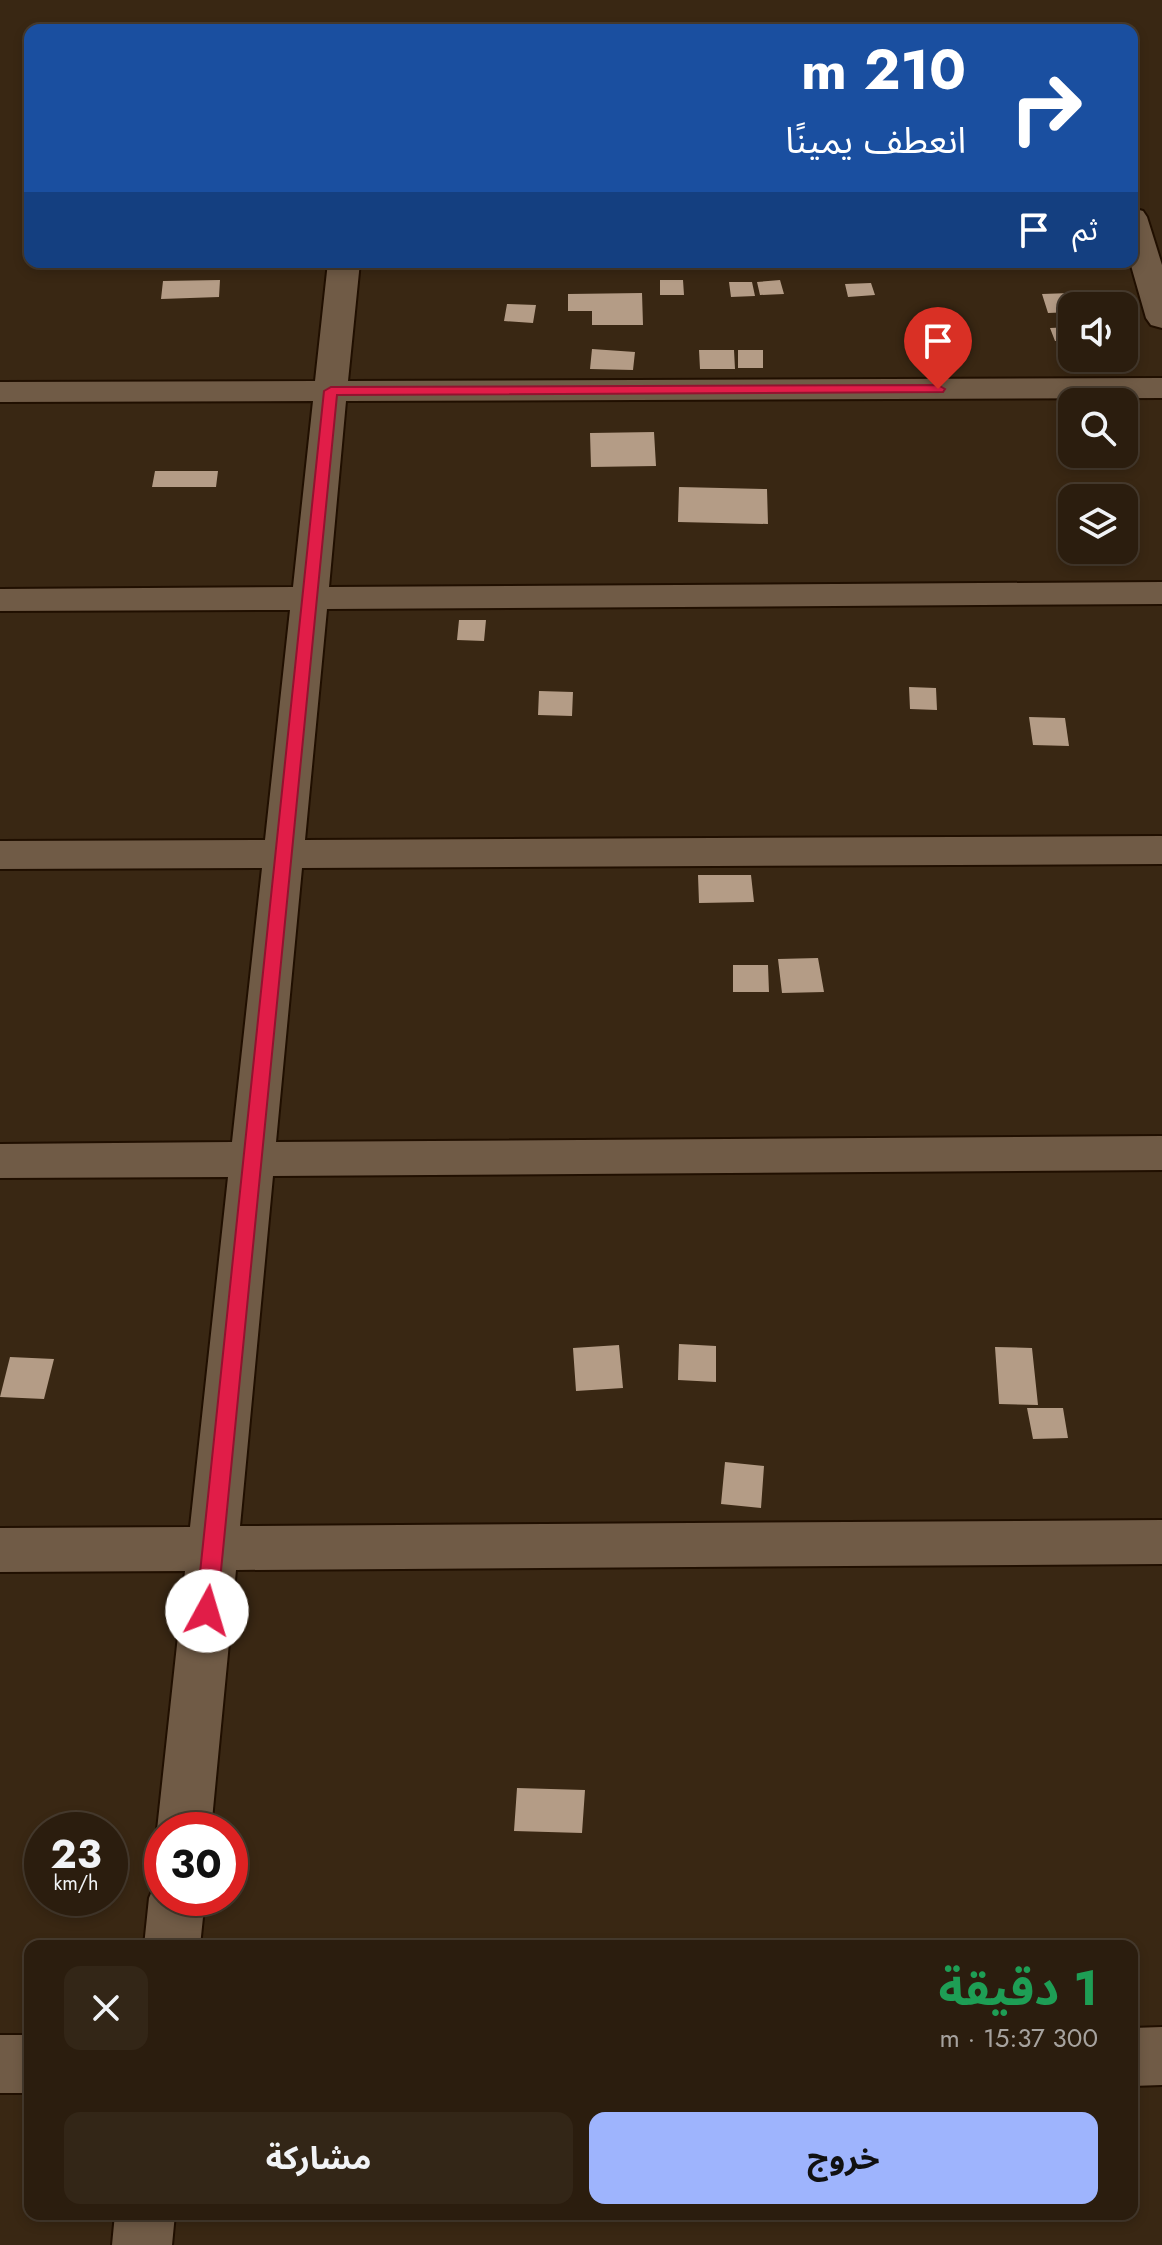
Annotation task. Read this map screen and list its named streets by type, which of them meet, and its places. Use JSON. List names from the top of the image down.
{
  "page": {
    "turn": ["210 m", "انعطف يمينًا"],
    "then": "ثم",
    "speed": "23 km/h",
    "limit": "30",
    "heading": ["1 دقيقة", "300 m · 15:37"],
    "buttons": ["خروج", "مشاركة"]
  }
}
